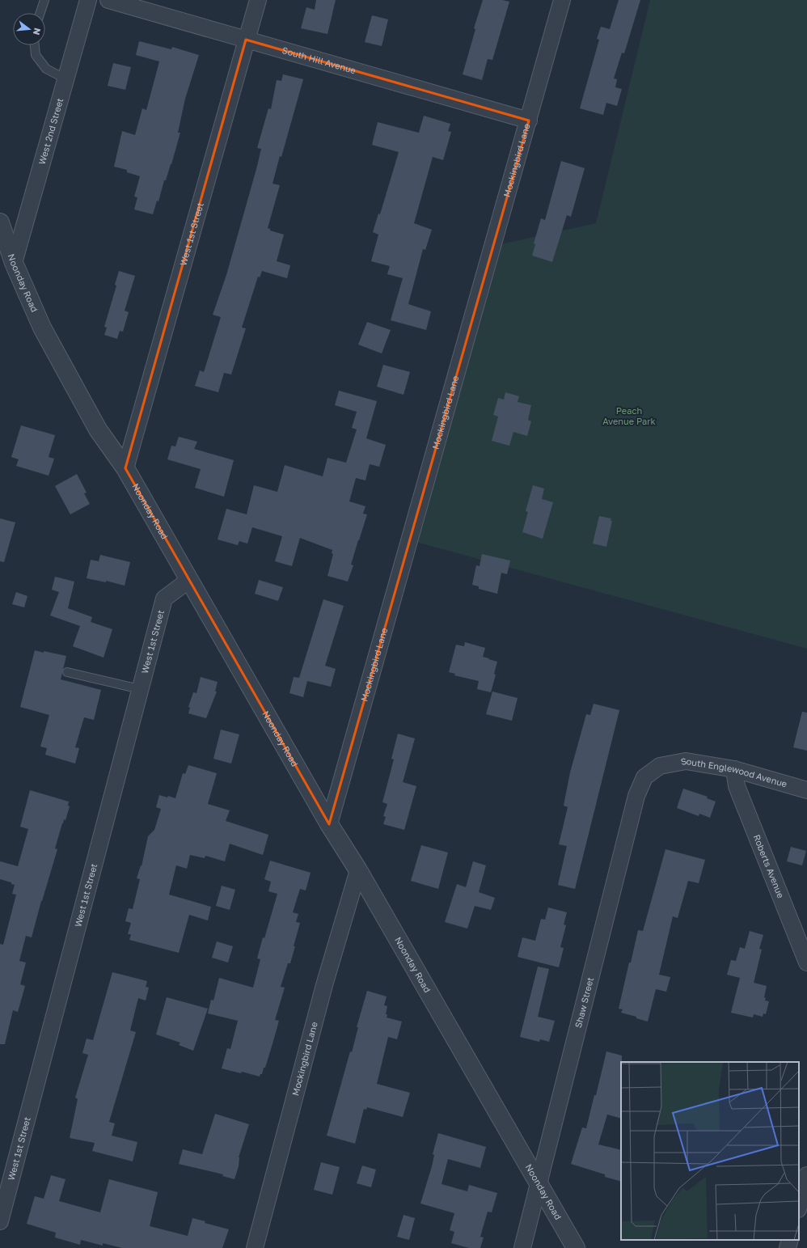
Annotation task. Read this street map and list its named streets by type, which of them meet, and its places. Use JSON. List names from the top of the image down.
{
  "streets": {
    "street": [
      "South Hill Avenue",
      "West 2nd Street",
      "Mockingbird Lane",
      "West 1st Street",
      "Noonday Road",
      "South Englewood Avenue",
      "Roberts Avenue",
      "Shaw Street"
    ]
  },
  "crossings": [
    ["South Hill Avenue", "Mockingbird Lane"],
    ["South Hill Avenue", "West 1st Street"],
    ["West 2nd Street", "Noonday Road"],
    ["Mockingbird Lane", "Noonday Road"],
    ["West 1st Street", "Noonday Road"],
    ["Noonday Road", "Shaw Street"],
    ["South Englewood Avenue", "Roberts Avenue"],
    ["South Englewood Avenue", "Shaw Street"]
  ],
  "parks": ["Peach Avenue Park"],
  "north": "right"
}
